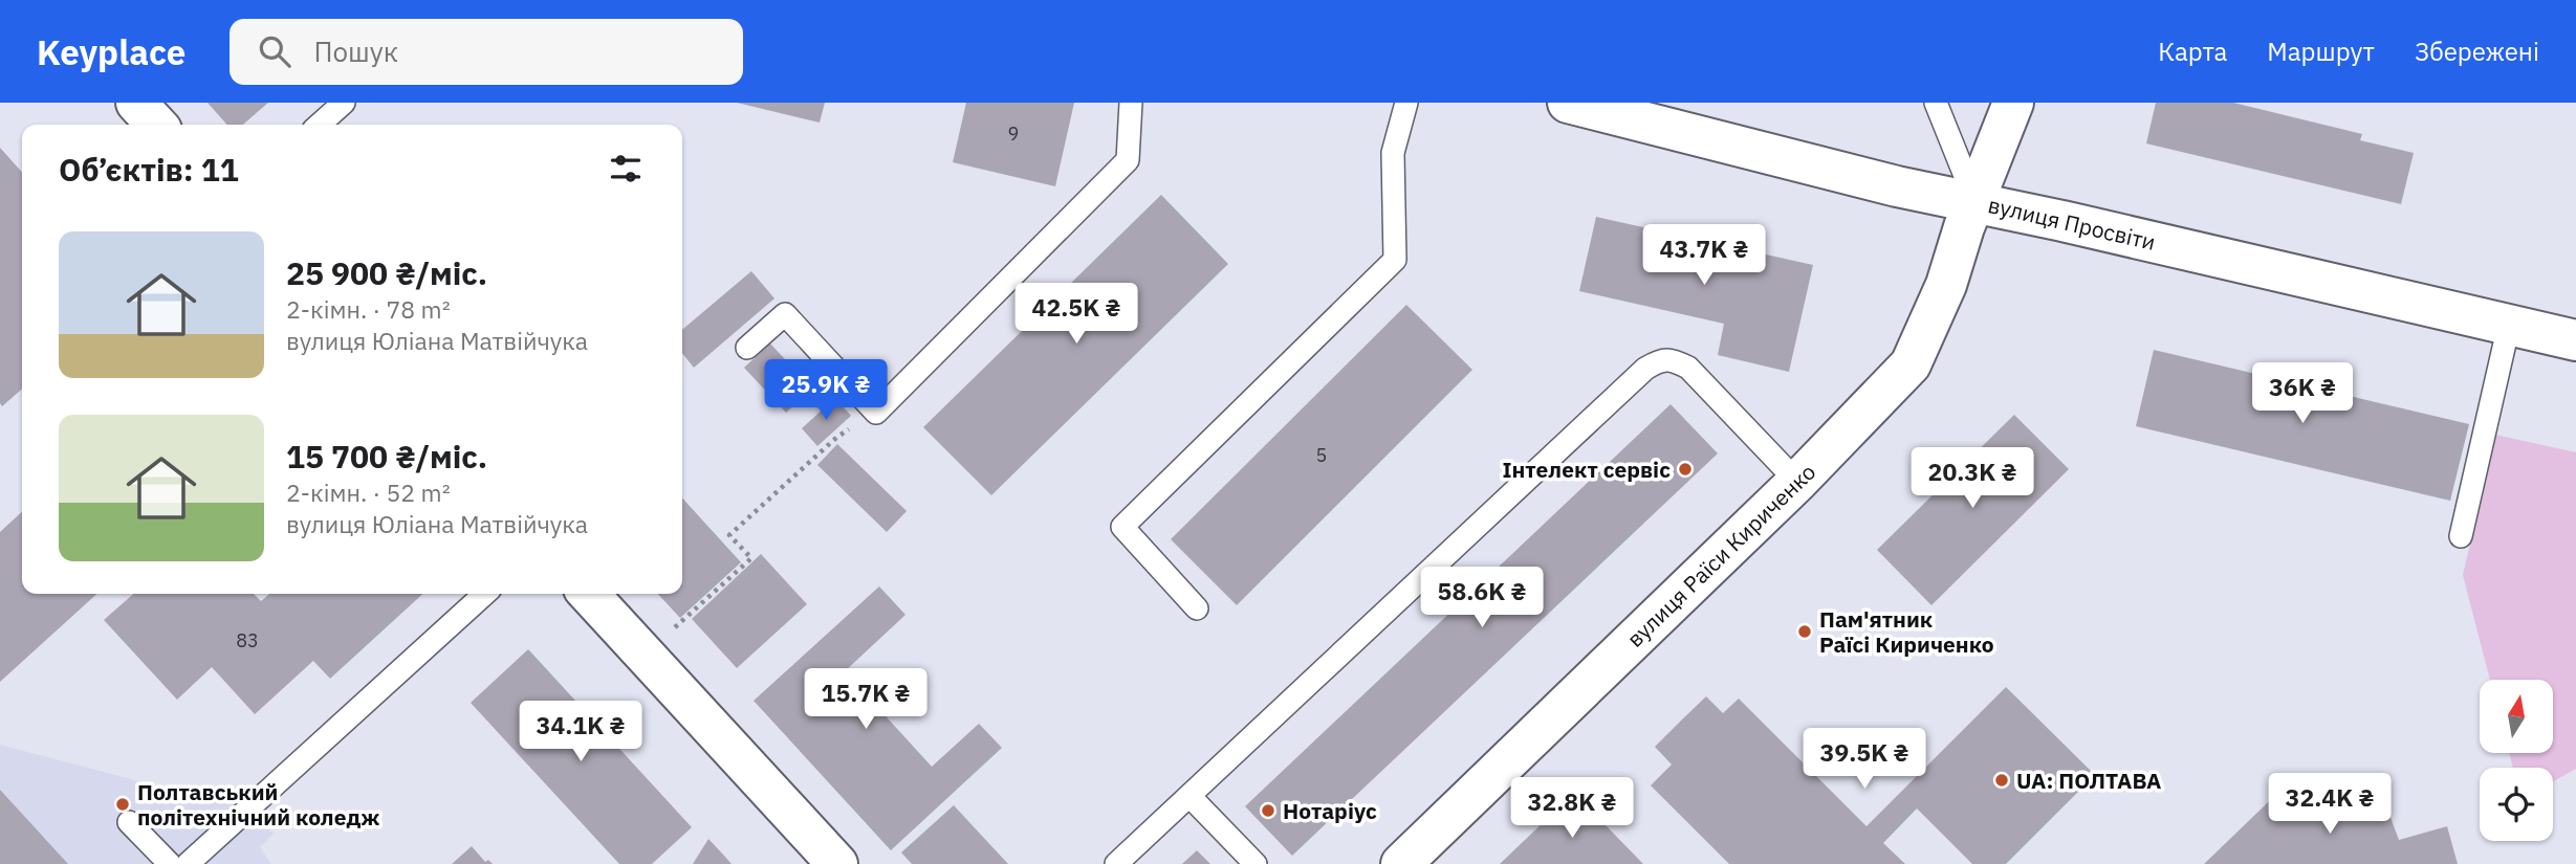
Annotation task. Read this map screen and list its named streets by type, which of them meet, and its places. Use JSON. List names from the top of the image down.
{
  "streets": {
    "street": ["вулиця Просвіти", "вулиця Раїси Кириченко"]
  },
  "crossings": [
    ["вулиця Просвіти", "вулиця Раїси Кириченко"]
  ],
  "places": [
    "Інтелект сервіс",
    "Пам'ятник Раїсі Кириченко",
    "UA: ПОЛТАВА",
    "Полтавський політехнічний коледж",
    "Нотаріус"
  ],
  "house_numbers": ["9", "5", "83"],
  "north": "top",
  "page": {
    "header": "Keyplace",
    "search": "Пошук",
    "nav": ["Карта", "Маршрут", "Збережені"],
    "heading": "Об’єктів: 11",
    "list": [
      {
        "name": "25 900 ₴/міс.",
        "note": "2-кімн. · 78 m² · вулиця Юліана Матвійчука"
      },
      {
        "name": "15 700 ₴/міс.",
        "note": "2-кімн. · 52 m² · вулиця Юліана Матвійчука"
      }
    ],
    "price": [
      "43.7K ₴",
      "42.5K ₴",
      "25.9K ₴",
      "36K ₴",
      "20.3K ₴",
      "58.6K ₴",
      "15.7K ₴",
      "34.1K ₴",
      "39.5K ₴",
      "32.4K ₴",
      "32.8K ₴"
    ]
  }
}
